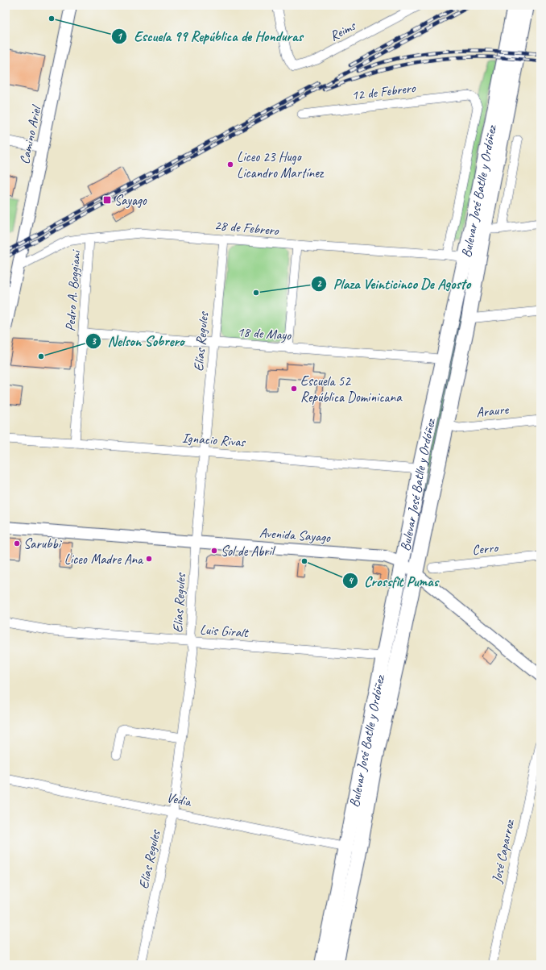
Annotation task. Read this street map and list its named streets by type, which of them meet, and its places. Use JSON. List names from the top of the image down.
{
  "streets": {
    "main road": ["Bulevar José Batlle y Ordóñez"],
    "street": [
      "Reims",
      "12 de Febrero",
      "Camino Ariel",
      "28 de Febrero",
      "Pedro A. Boggiani",
      "18 de Mayo",
      "Elías Regules",
      "Araure",
      "Ignacio Rivas",
      "Avenida Sayago",
      "Cerro",
      "Luis Giralt",
      "Vedia",
      "José Caparroz"
    ]
  },
  "crossings": [
    ["12 de Febrero", "Bulevar José Batlle y Ordóñez"],
    ["Camino Ariel", "28 de Febrero"],
    ["Bulevar José Batlle y Ordóñez", "28 de Febrero"],
    ["Bulevar José Batlle y Ordóñez", "18 de Mayo"],
    ["Bulevar José Batlle y Ordóñez", "Araure"],
    ["Bulevar José Batlle y Ordóñez", "Ignacio Rivas"],
    ["Bulevar José Batlle y Ordóñez", "Avenida Sayago"],
    ["Bulevar José Batlle y Ordóñez", "Luis Giralt"],
    ["Bulevar José Batlle y Ordóñez", "Vedia"],
    ["28 de Febrero", "Pedro A. Boggiani"],
    ["28 de Febrero", "Elías Regules"],
    ["Pedro A. Boggiani", "18 de Mayo"],
    ["Pedro A. Boggiani", "Ignacio Rivas"],
    ["18 de Mayo", "Elías Regules"],
    ["Elías Regules", "Ignacio Rivas"],
    ["Elías Regules", "Avenida Sayago"],
    ["Elías Regules", "Luis Giralt"],
    ["Elías Regules", "Vedia"]
  ],
  "places": {
    "other": [
      "Escuela 99 República de Honduras",
      "Liceo 23 Hugo Licandro Martínez",
      "Plaza Veinticinco De Agosto",
      "Nelson Sobrero",
      "Escuela 52 República Dominicana",
      "Sarubbi",
      "Sol de Abril",
      "Liceo Madre Ana",
      "Crossfit Pumas"
    ],
    "transit": ["Sayago"]
  }
}
